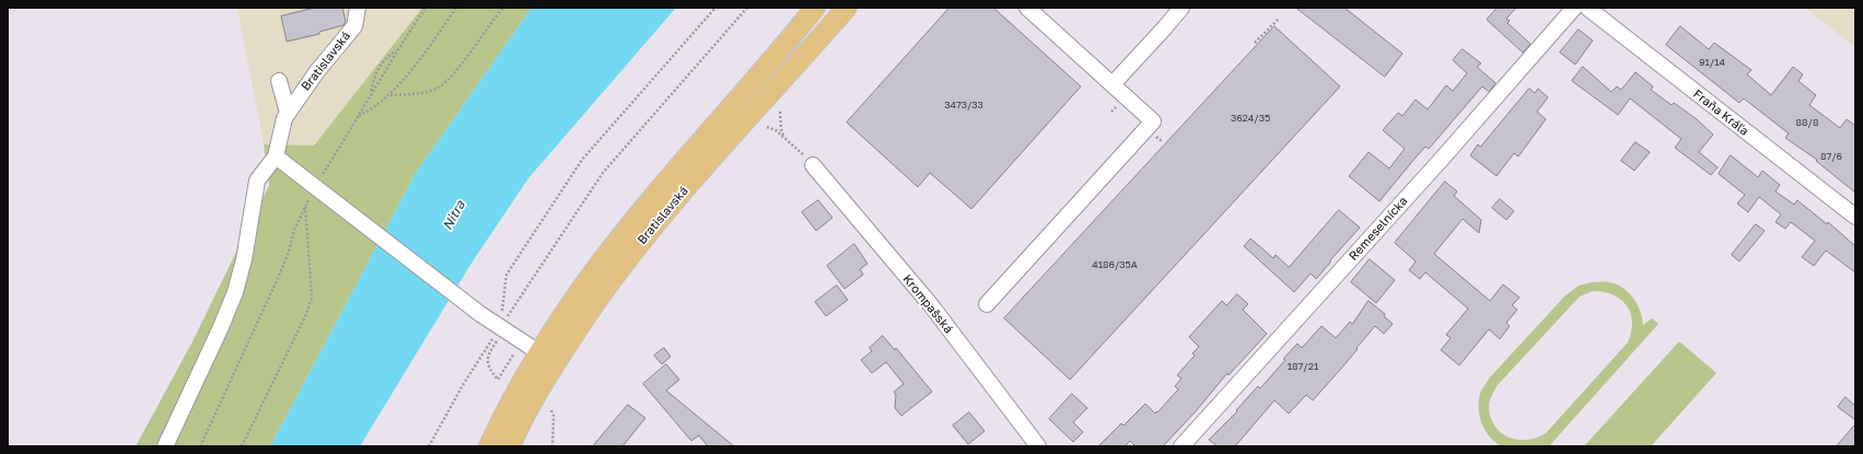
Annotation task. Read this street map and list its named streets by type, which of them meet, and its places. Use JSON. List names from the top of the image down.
{
  "streets": {
    "main road": ["Bratislavská"],
    "street": ["Fraňa Kráľa", "Remeselnícka", "Krompašská"]
  },
  "water": ["Nitra"],
  "house_numbers": [
    "91/14",
    "3473/33",
    "3624/35",
    "88/8",
    "87/6",
    "4186/35A",
    "187/21"
  ]
}
